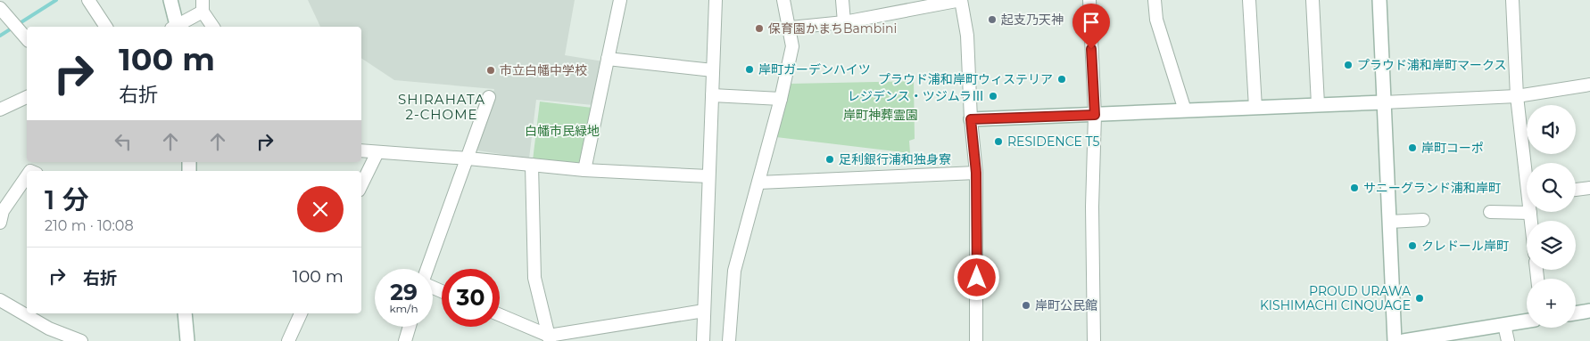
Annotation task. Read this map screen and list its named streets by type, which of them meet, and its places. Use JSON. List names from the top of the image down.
{
  "districts": ["SHIRAHATA 2-CHOME"],
  "parks": ["岸町神葬霊園", "白幡市民緑地"],
  "places": [
    "起支乃天神",
    "保育園かまちBambini",
    "プラウド浦和岸町マークス",
    "岸町ガーデンハイツ",
    "市立白幡中学校",
    "プラウド浦和岸町ウィステリア",
    "レジデンス・ツジムラⅢ",
    "RESIDENCE T5",
    "岸町コーポ",
    "足利銀行浦和独身寮",
    "サニーグランド浦和岸町",
    "クレドール岸町",
    "PROUD URAWA KISHIMACHI CINQUAGE",
    "岸町公民館"
  ],
  "page": {
    "turn": ["100 m", "右折"],
    "map_buttons": "+",
    "heading": ["1 分", "210 m · 10:08"],
    "list": [
      {
        "name": "右折",
        "value": "100 m"
      }
    ],
    "speed": "29 km/h",
    "limit": "30"
  }
}
